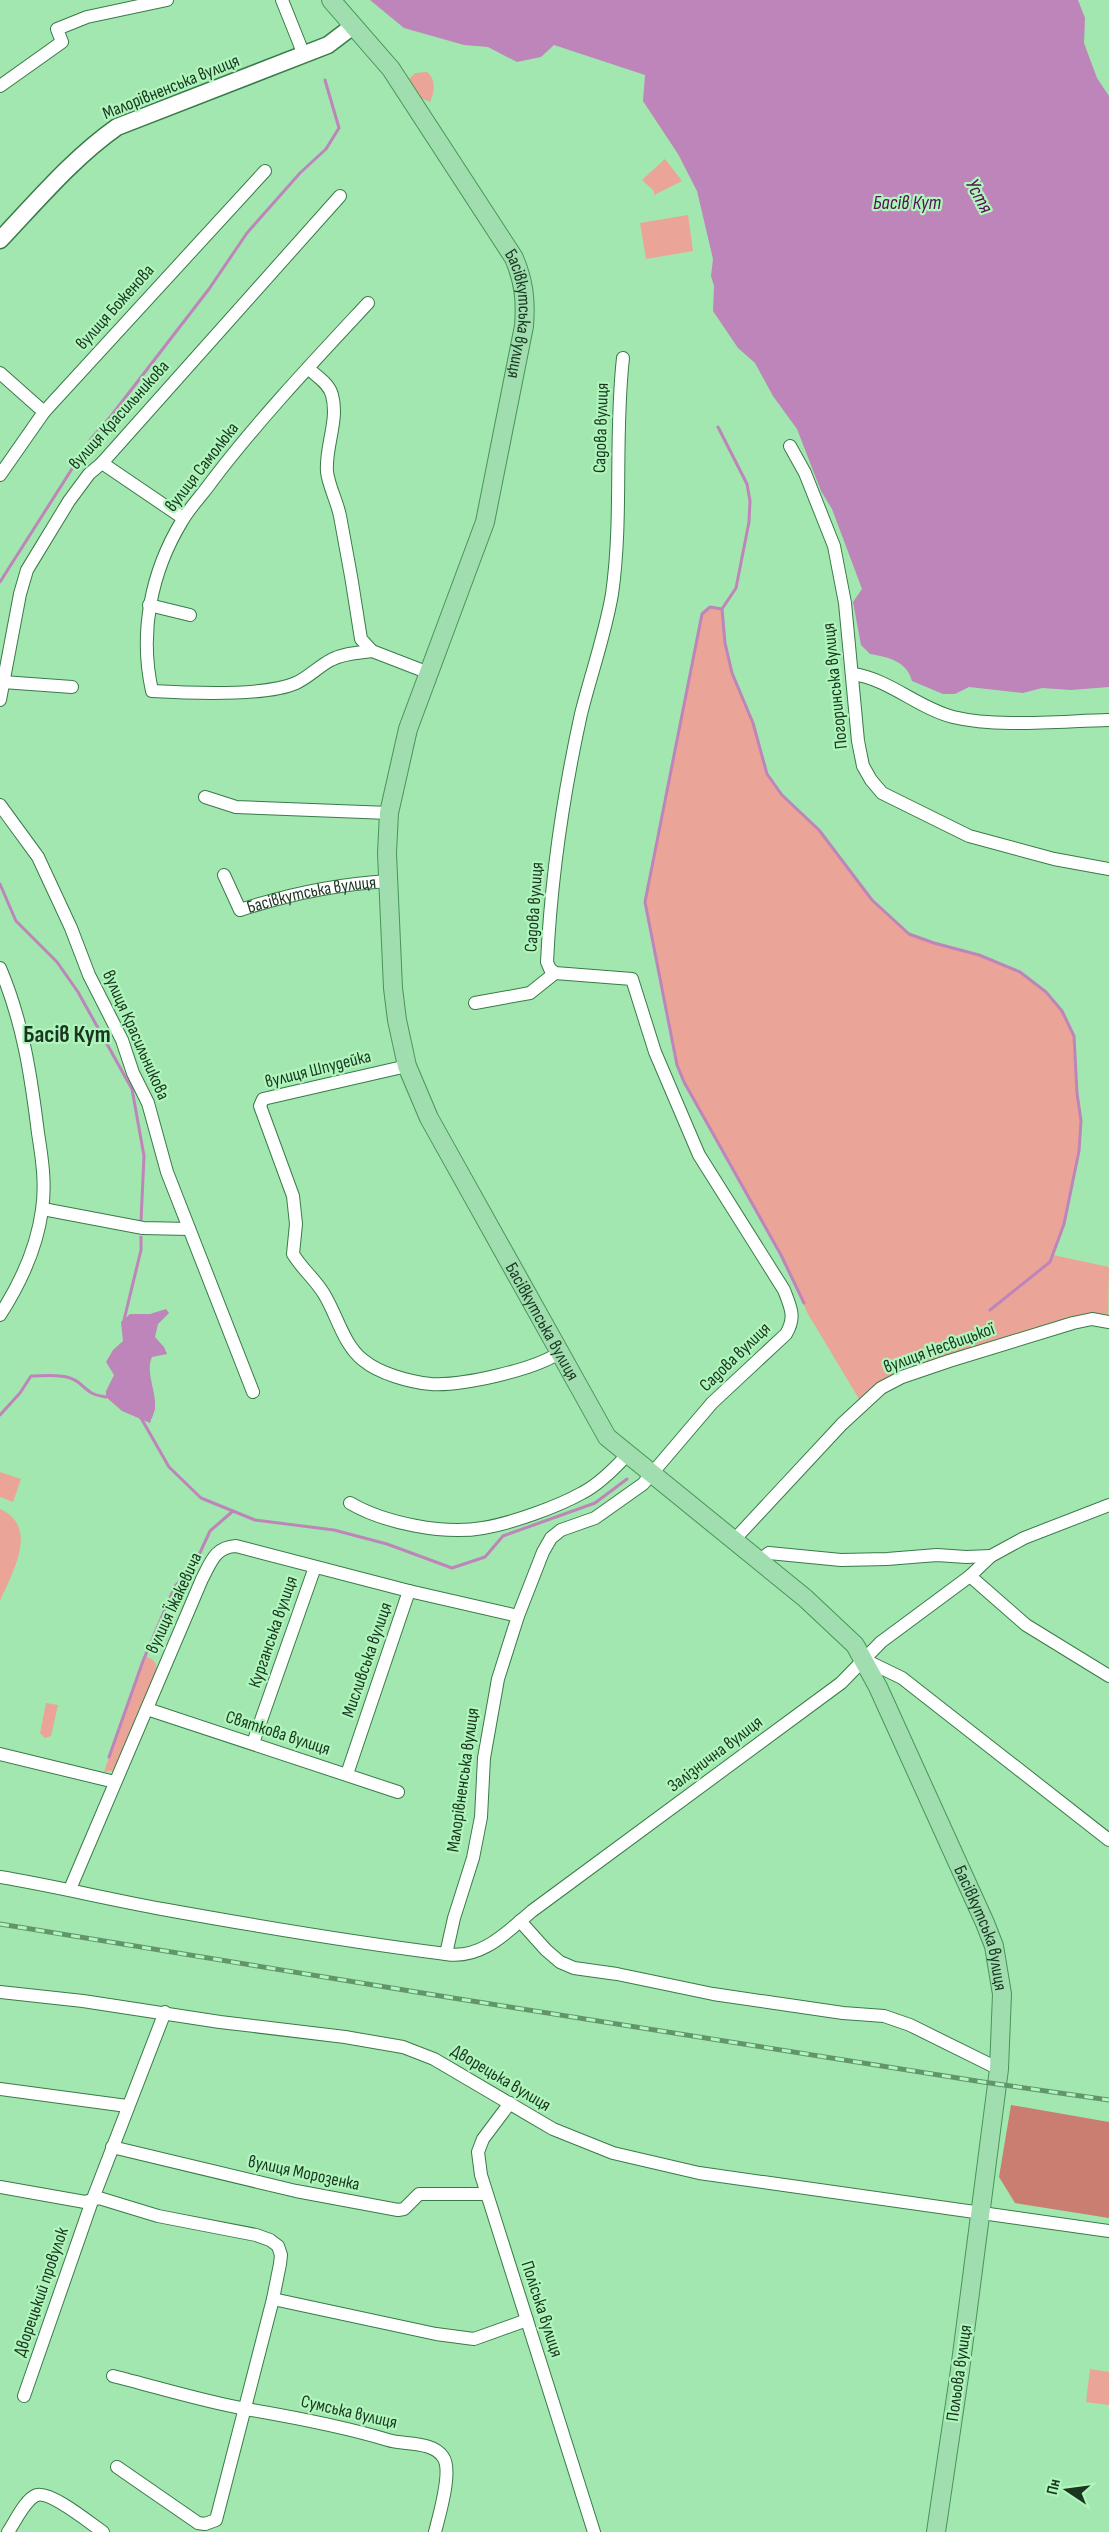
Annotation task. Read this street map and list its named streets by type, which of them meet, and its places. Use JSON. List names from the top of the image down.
{
  "streets": {
    "main road": ["Басівкутська вулиця", "Польова вулиця"],
    "street": [
      "Малорівненська вулиця",
      "вулиця Боженова",
      "вулиця Красильникова",
      "Садова вулиця",
      "вулиця Самолюка",
      "Погоринська вулиця",
      "вулиця Шпудейка",
      "вулиця Несвицької",
      "вулиця Їжакевича",
      "Курганська вулиця",
      "Мисливська вулиця",
      "Святкова вулиця",
      "Залізнична вулиця",
      "Дворецька вулиця",
      "вулиця Морозенка",
      "Дворецький провулок",
      "Поліська вулиця",
      "Сумська вулиця"
    ]
  },
  "crossings": [
    ["Малорівненська вулиця", "Басівкутська вулиця"],
    ["Малорівненська вулиця", "Садова вулиця"],
    ["Малорівненська вулиця", "вулиця Їжакевича"],
    ["Малорівненська вулиця", "Залізнична вулиця"],
    ["Басівкутська вулиця", "Садова вулиця"],
    ["Басівкутська вулиця", "вулиця Шпудейка"],
    ["Басівкутська вулиця", "вулиця Несвицької"],
    ["Басівкутська вулиця", "Залізнична вулиця"],
    ["Басівкутська вулиця", "Дворецька вулиця"],
    ["Басівкутська вулиця", "Польова вулиця"],
    ["вулиця Їжакевича", "Курганська вулиця"],
    ["вулиця Їжакевича", "Мисливська вулиця"],
    ["вулиця Їжакевича", "Святкова вулиця"],
    ["Курганська вулиця", "Святкова вулиця"],
    ["Мисливська вулиця", "Святкова вулиця"],
    ["Дворецька вулиця", "Дворецький провулок"],
    ["Дворецька вулиця", "Поліська вулиця"],
    ["Дворецька вулиця", "Польова вулиця"],
    ["вулиця Морозенка", "Дворецький провулок"],
    ["вулиця Морозенка", "Поліська вулиця"]
  ],
  "districts": ["Басів Кут"],
  "water": ["Устя", "Басів Кут"],
  "north": "left"
}
